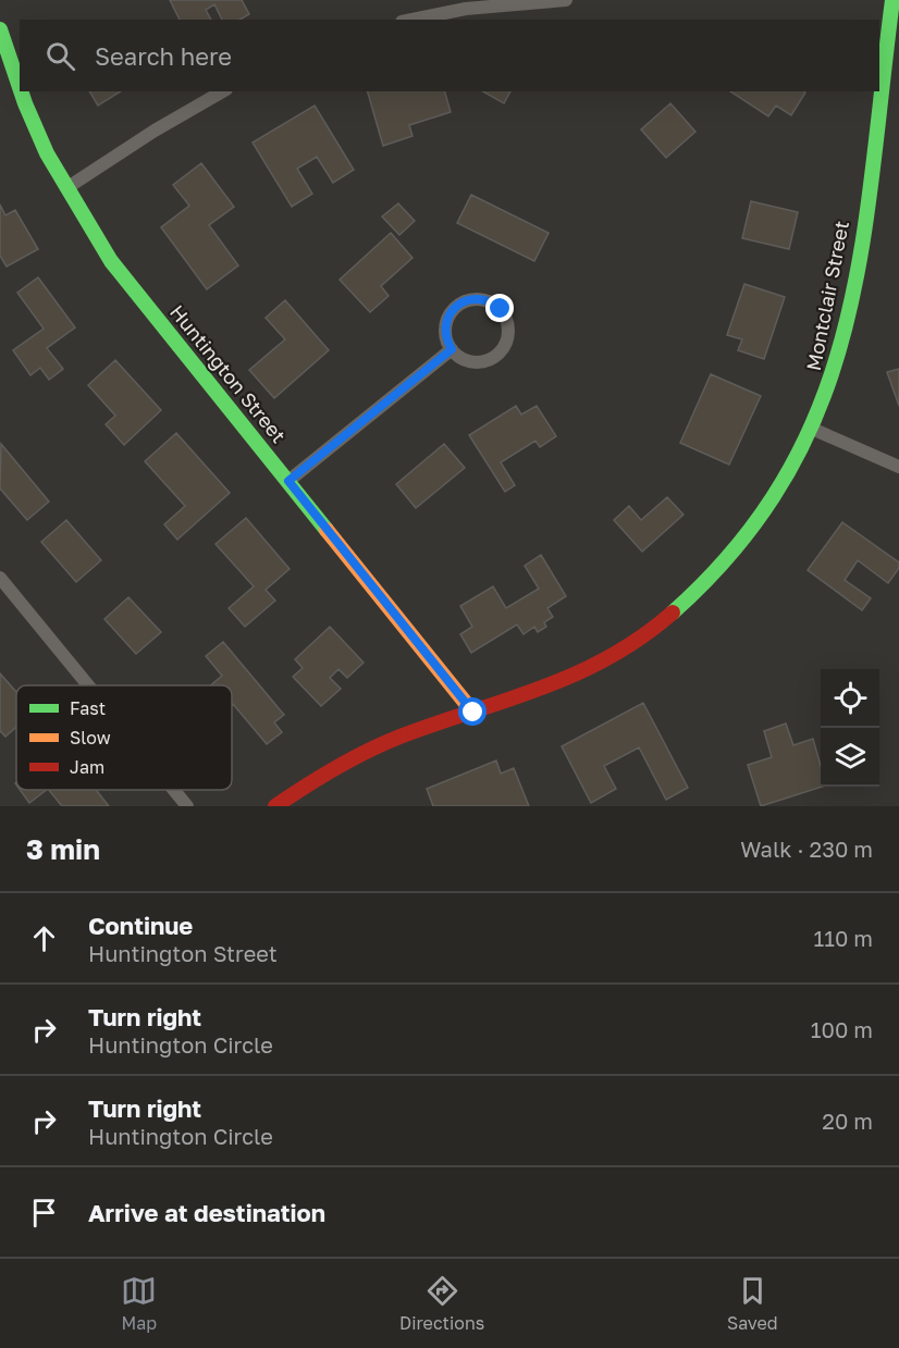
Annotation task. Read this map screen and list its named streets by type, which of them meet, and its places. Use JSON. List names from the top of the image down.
{
  "streets": {
    "street": ["Montclair Street", "Huntington Street"]
  },
  "crossings": [
    ["Montclair Street", "Huntington Street"]
  ],
  "legend": ["Fast", "Slow", "Jam"],
  "page": {
    "search": "Search here",
    "heading": ["3 min", "Walk · 230 m"],
    "list": [
      ["Continue", "Huntington Street", "110 m"],
      ["Turn right", "Huntington Circle", "100 m"],
      ["Turn right", "Huntington Circle", "20 m"],
      "Arrive at destination"
    ],
    "nav": ["Map", "Directions", "Saved"]
  }
}
